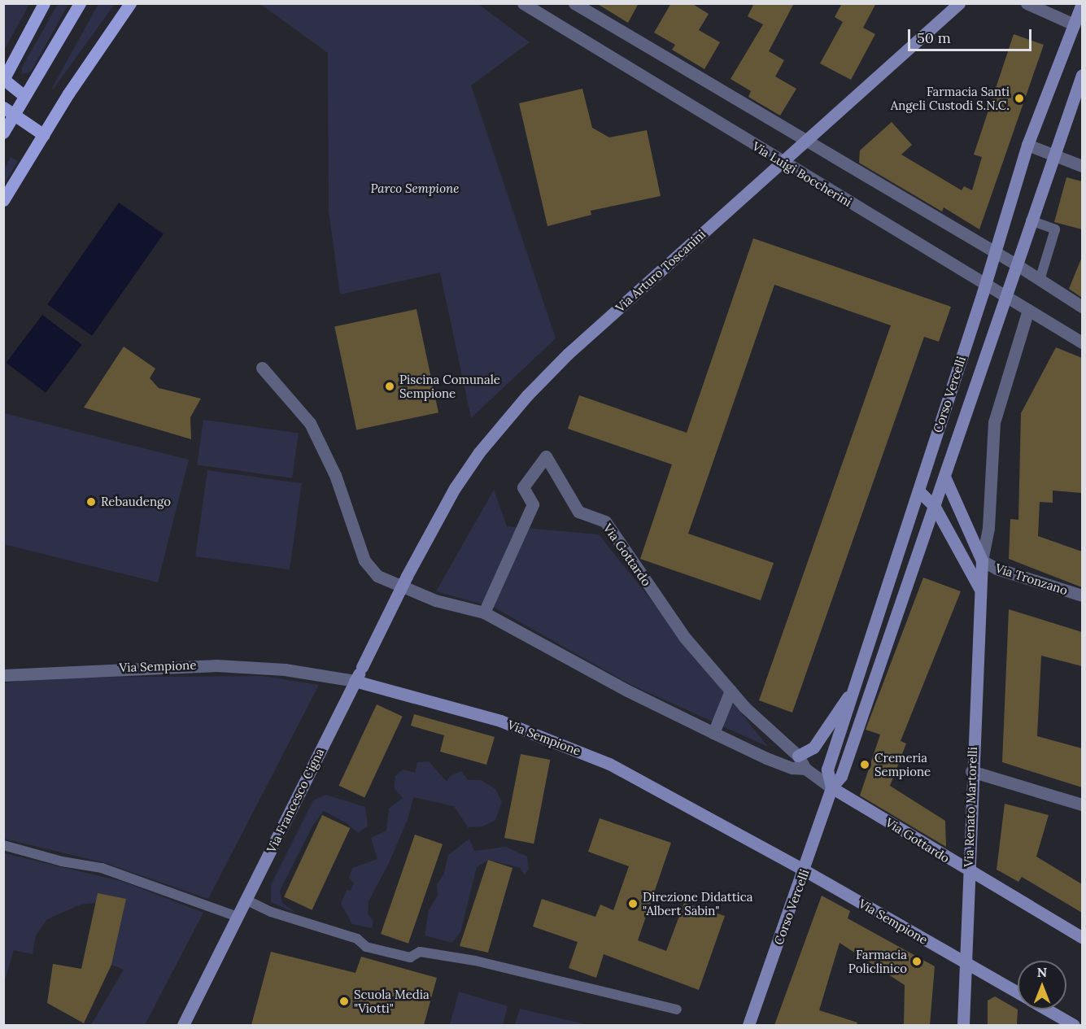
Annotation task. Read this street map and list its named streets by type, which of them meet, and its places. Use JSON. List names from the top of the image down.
{
  "streets": {
    "street": [
      "Via Luigi Boccherini",
      "Via Arturo Toscanini",
      "Corso Vercelli",
      "Via Gottardo",
      "Via Tronzano",
      "Via Sempione",
      "Via Francesco Cigna",
      "Via Renato Martorelli"
    ]
  },
  "crossings": [
    ["Via Luigi Boccherini", "Via Arturo Toscanini"],
    ["Via Luigi Boccherini", "Corso Vercelli"],
    ["Via Luigi Boccherini", "Via Renato Martorelli"],
    ["Via Arturo Toscanini", "Via Francesco Cigna"],
    ["Corso Vercelli", "Via Gottardo"],
    ["Corso Vercelli", "Via Sempione"],
    ["Corso Vercelli", "Via Renato Martorelli"],
    ["Via Gottardo", "Via Renato Martorelli"],
    ["Via Tronzano", "Via Renato Martorelli"],
    ["Via Sempione", "Via Francesco Cigna"],
    ["Via Sempione", "Via Renato Martorelli"]
  ],
  "parks": ["Parco Sempione"],
  "places": [
    "Farmacia Santi Angeli Custodi S.N.C.",
    "Piscina Comunale Sempione",
    "Rebaudengo",
    "Cremeria Sempione",
    "Direzione Didattica \"Albert Sabin\"",
    "Farmacia Policlinico",
    "Scuola Media \"Viotti\""
  ],
  "scale_bar": "50 m",
  "north": "top"
}
